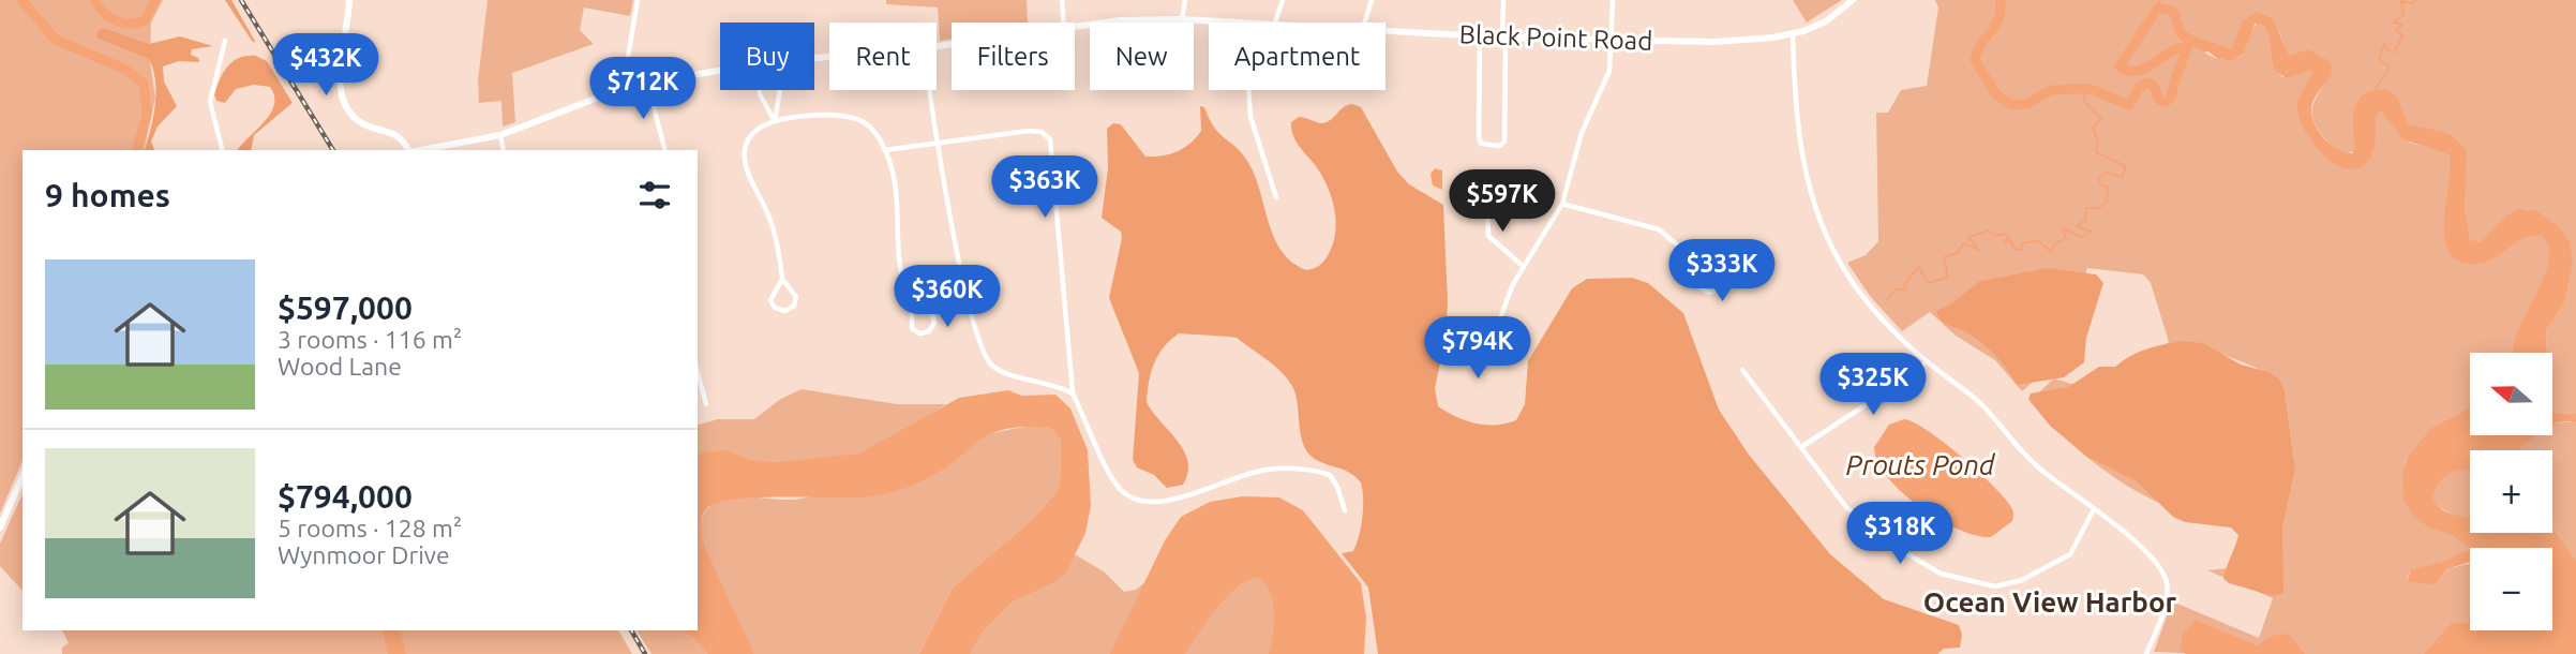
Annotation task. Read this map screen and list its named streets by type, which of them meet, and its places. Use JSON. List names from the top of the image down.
{
  "streets": {
    "main road": ["Black Point Road"]
  },
  "districts": ["Ocean View Harbor"],
  "water": ["Prouts Pond"],
  "north": "left",
  "page": {
    "chip": [
      "Buy",
      "Rent",
      "Filters",
      "New",
      "Apartment"
    ],
    "price": [
      "$432K",
      "$712K",
      "$363K",
      "$597K",
      "$333K",
      "$360K",
      "$794K",
      "$325K",
      "$318K"
    ],
    "heading": "9 homes",
    "list": [
      {
        "name": "$597,000",
        "note": "3 rooms · 116 m² · Wood Lane"
      },
      {
        "name": "$794,000",
        "note": "5 rooms · 128 m² · Wynmoor Drive"
      }
    ],
    "map_buttons": ["+", "−"]
  }
}
